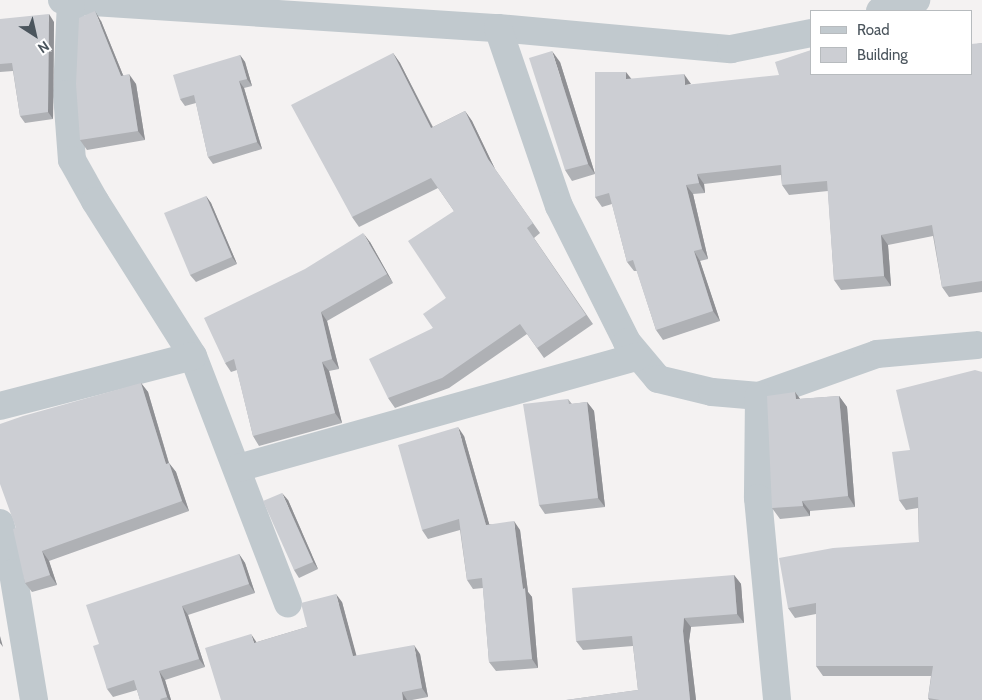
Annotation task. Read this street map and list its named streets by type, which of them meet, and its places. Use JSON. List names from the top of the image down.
{
  "legend": ["Road", "Building"],
  "north": "bottom right"
}
